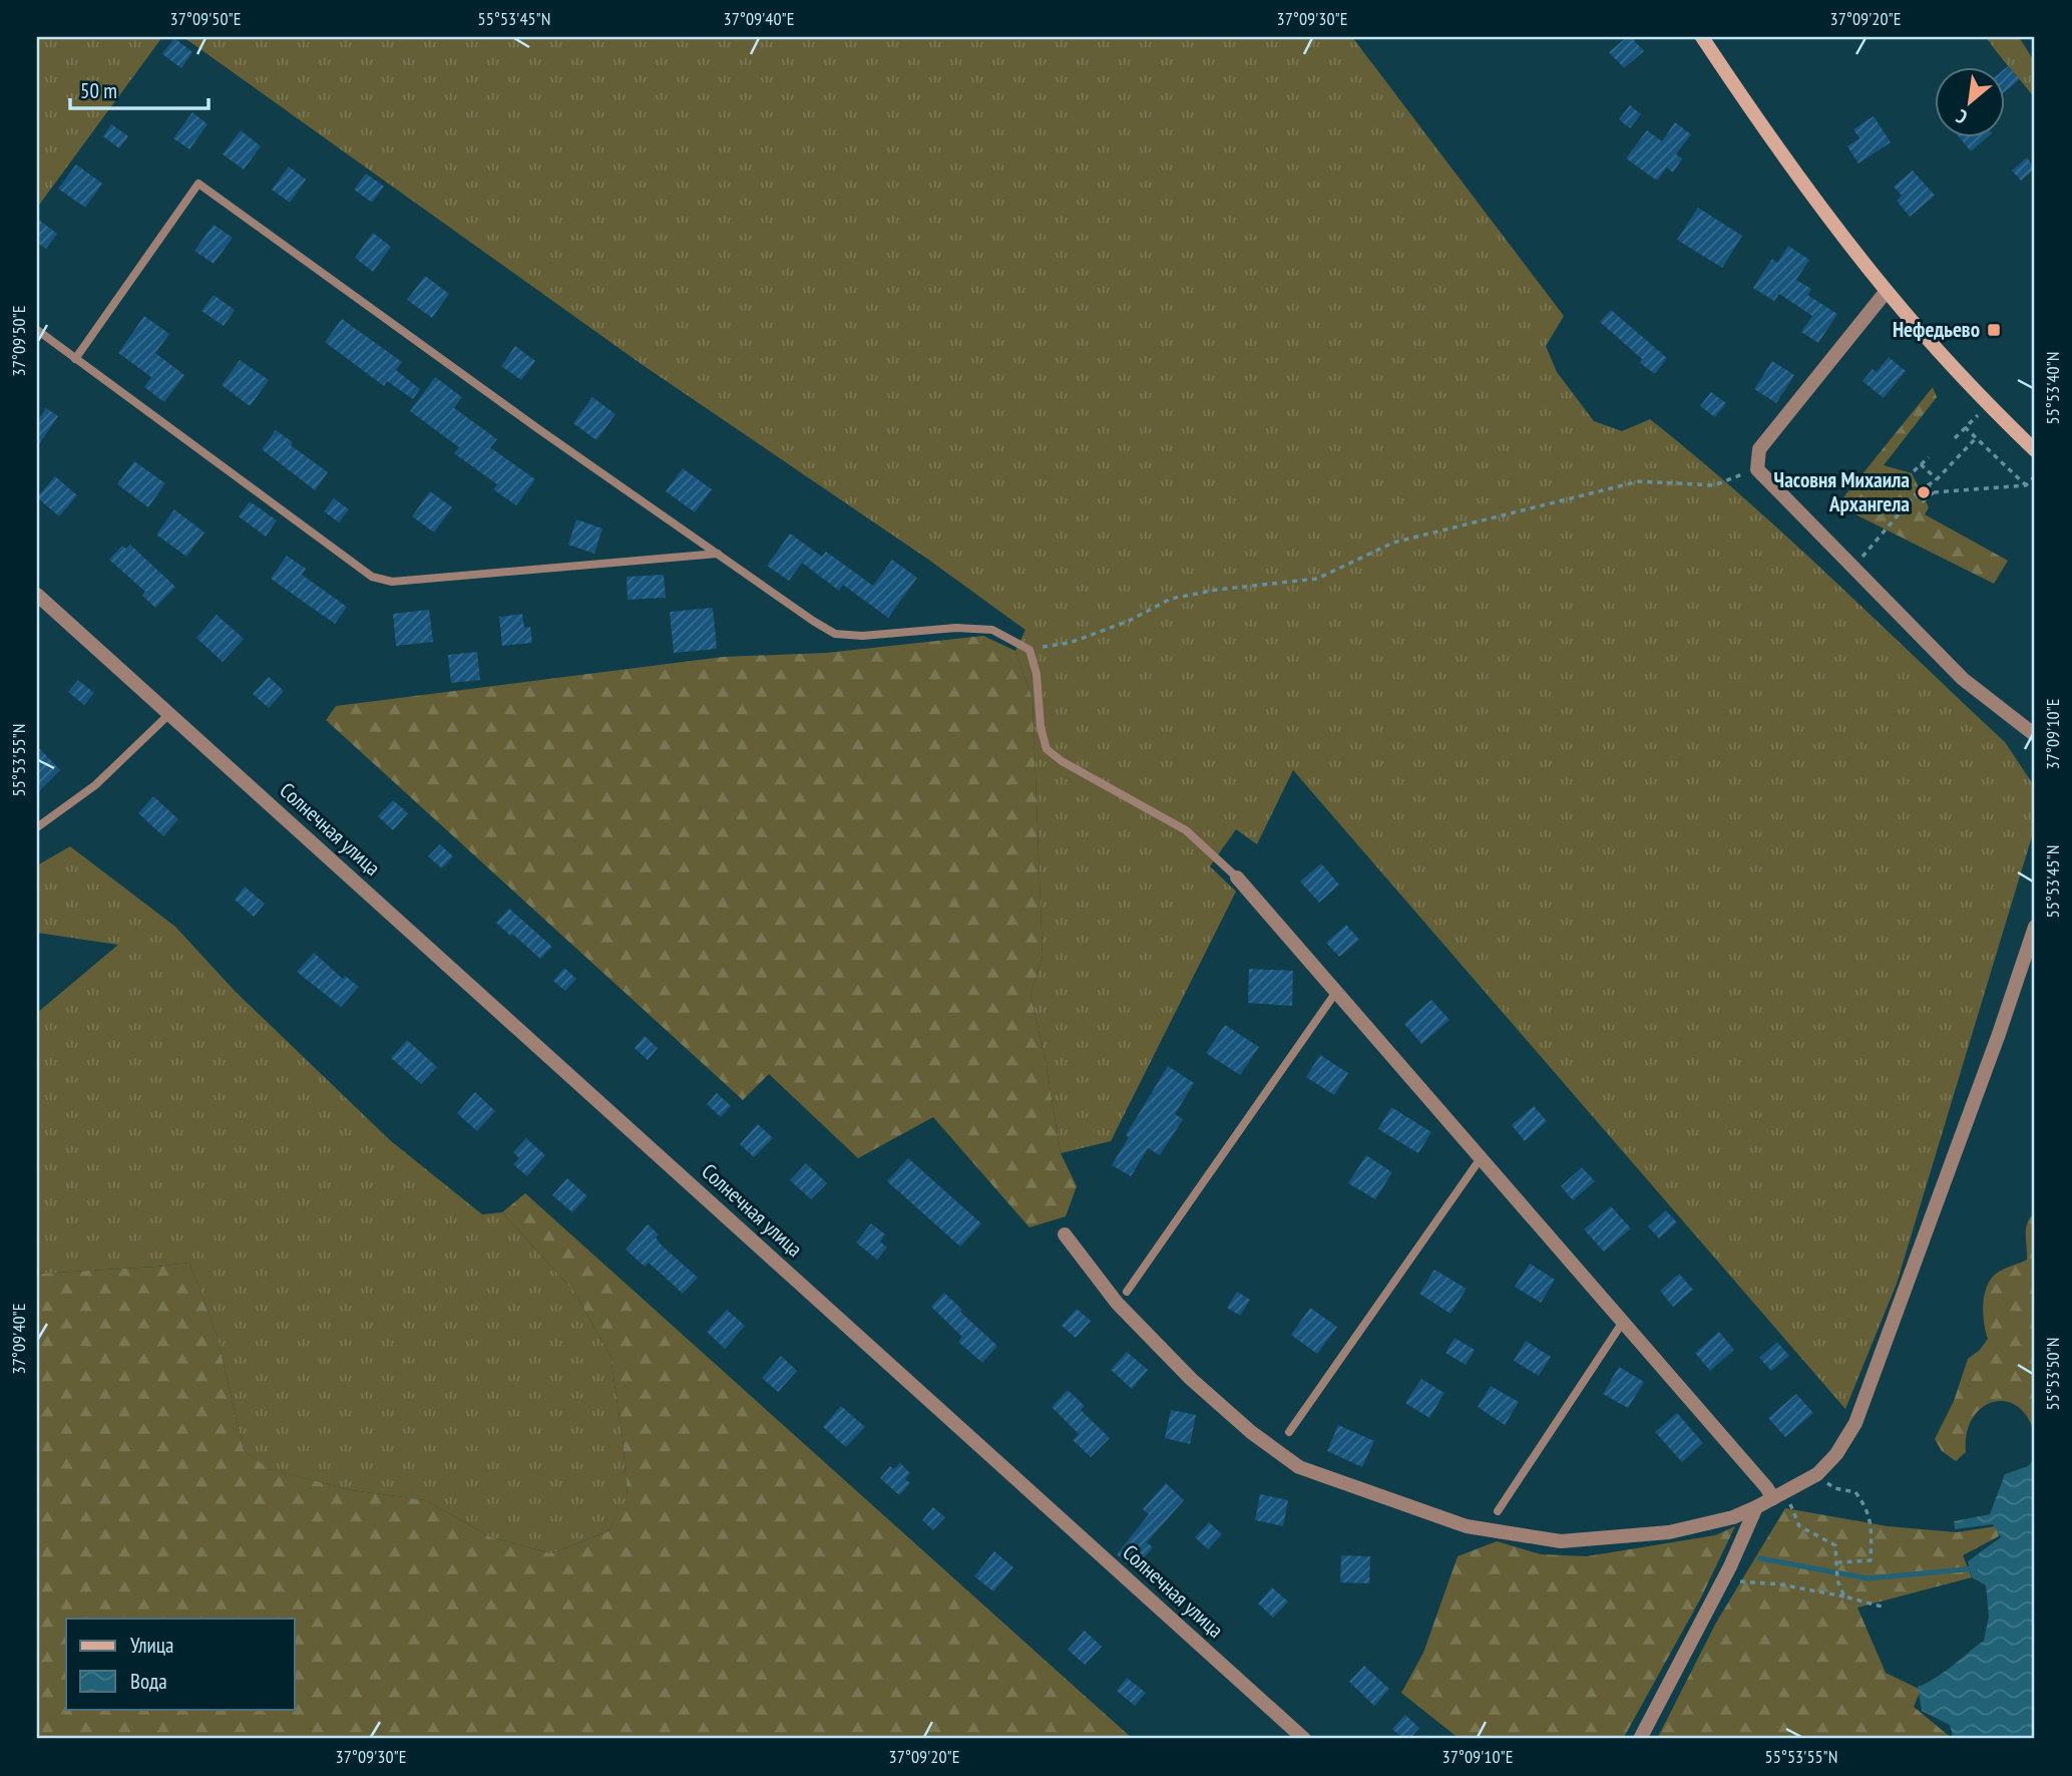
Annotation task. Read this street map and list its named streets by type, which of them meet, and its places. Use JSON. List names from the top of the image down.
{
  "streets": {
    "street": ["Солнечная улица"]
  },
  "places": {
    "transit": ["Нефедьево"],
    "other": ["Часовня Михаила Архангела"]
  },
  "legend": ["Улица", "Вода"],
  "scale_bar": "50 m",
  "north": "bottom left",
  "coordinates": [
    "37°09'50\"E",
    "55°53'45\"N",
    "37°09'40\"E",
    "37°09'30\"E",
    "37°09'20\"E",
    "55°53'40\"N",
    "37°09'10\"E",
    "55°53'55\"N",
    "55°53'50\"N"
  ]
}
